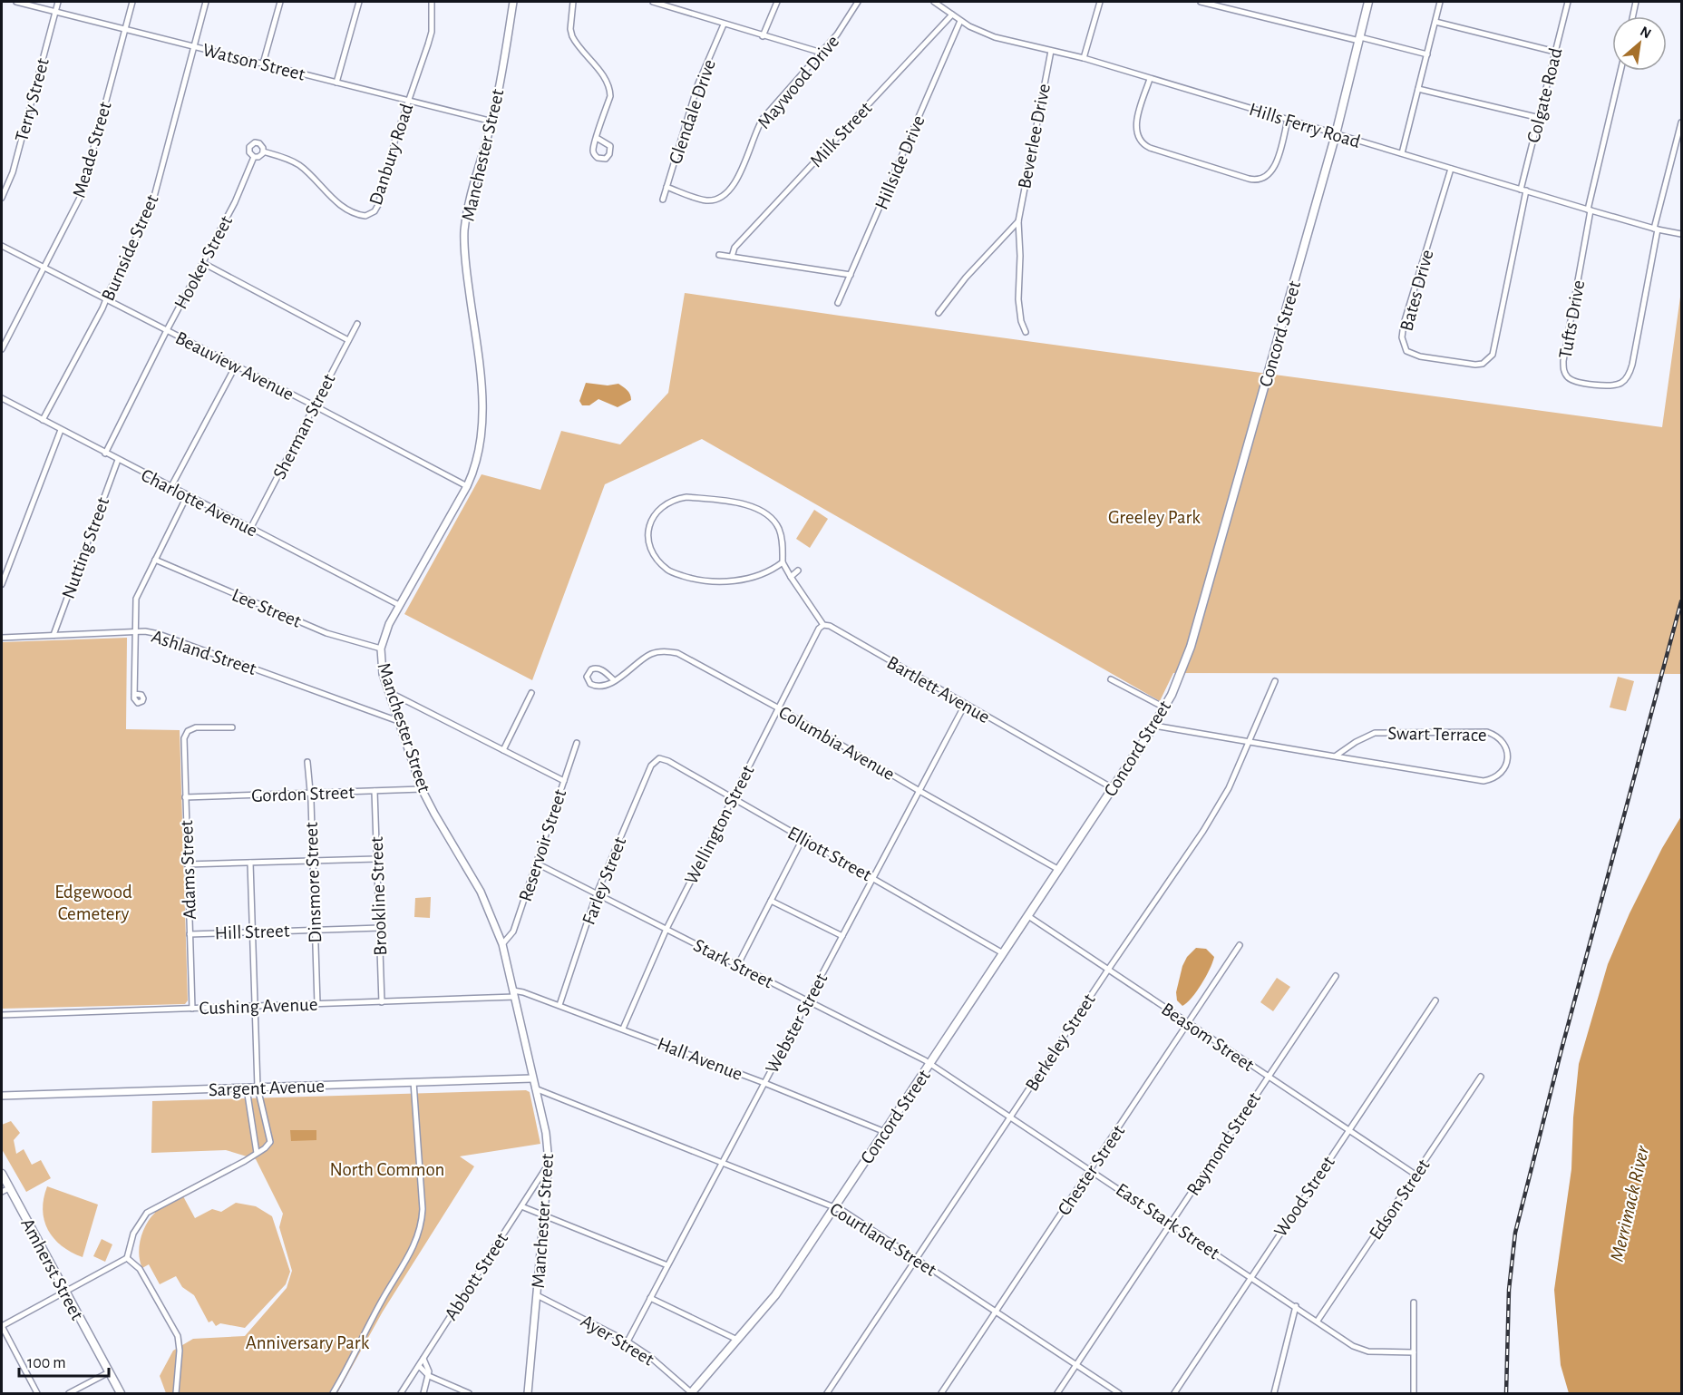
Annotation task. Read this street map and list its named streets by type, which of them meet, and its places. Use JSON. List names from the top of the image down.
{
  "streets": {
    "main road": ["Concord Street", "Amherst Street"],
    "street": [
      "Watson Street",
      "Maywood Drive",
      "Colgate Road",
      "Terry Street",
      "Glendale Drive",
      "Hills Ferry Road",
      "Milk Street",
      "Beverlee Drive",
      "Meade Street",
      "Danbury Road",
      "Manchester Street",
      "Hillside Drive",
      "Burnside Street",
      "Hooker Street",
      "Bates Drive",
      "Tufts Drive",
      "Beauview Avenue",
      "Sherman Street",
      "Charlotte Avenue",
      "Nutting Street",
      "Lee Street",
      "Ashland Street",
      "Bartlett Avenue",
      "Swart Terrace",
      "Columbia Avenue",
      "Gordon Street",
      "Wellington Street",
      "Reservoir Street",
      "Elliott Street",
      "Adams Street",
      "Farley Street",
      "Dinsmore Street",
      "Brookline Street",
      "Hill Street",
      "Stark Street",
      "Cushing Avenue",
      "Webster Street",
      "Beasom Street",
      "Berkeley Street",
      "Hall Avenue",
      "Sargent Avenue",
      "Raymond Street",
      "Chester Street",
      "Wood Street",
      "Edson Street",
      "East Stark Street",
      "Courtland Street",
      "Abbott Street",
      "Ayer Street"
    ]
  },
  "crossings": [
    ["Watson Street", "Terry Street"],
    ["Watson Street", "Meade Street"],
    ["Watson Street", "Danbury Road"],
    ["Watson Street", "Manchester Street"],
    ["Watson Street", "Burnside Street"],
    ["Maywood Drive", "Glendale Drive"],
    ["Colgate Road", "Hills Ferry Road"],
    ["Colgate Road", "Bates Drive"],
    ["Hills Ferry Road", "Milk Street"],
    ["Hills Ferry Road", "Beverlee Drive"],
    ["Hills Ferry Road", "Hillside Drive"],
    ["Hills Ferry Road", "Bates Drive"],
    ["Hills Ferry Road", "Tufts Drive"],
    ["Hills Ferry Road", "Concord Street"],
    ["Meade Street", "Beauview Avenue"],
    ["Danbury Road", "Hooker Street"],
    ["Manchester Street", "Beauview Avenue"],
    ["Manchester Street", "Charlotte Avenue"],
    ["Manchester Street", "Lee Street"],
    ["Manchester Street", "Ashland Street"],
    ["Manchester Street", "Gordon Street"],
    ["Manchester Street", "Reservoir Street"],
    ["Manchester Street", "Cushing Avenue"],
    ["Manchester Street", "Hall Avenue"],
    ["Manchester Street", "Sargent Avenue"],
    ["Manchester Street", "Courtland Street"],
    ["Manchester Street", "Abbott Street"],
    ["Manchester Street", "Ayer Street"],
    ["Burnside Street", "Beauview Avenue"],
    ["Burnside Street", "Charlotte Avenue"],
    ["Hooker Street", "Beauview Avenue"],
    ["Hooker Street", "Charlotte Avenue"],
    ["Concord Street", "Bartlett Avenue"],
    ["Concord Street", "Swart Terrace"],
    ["Concord Street", "Columbia Avenue"],
    ["Concord Street", "Elliott Street"],
    ["Concord Street", "Stark Street"],
    ["Concord Street", "Beasom Street"],
    ["Concord Street", "Hall Avenue"],
    ["Concord Street", "East Stark Street"],
    ["Concord Street", "Courtland Street"],
    ["Concord Street", "Ayer Street"],
    ["Beauview Avenue", "Sherman Street"],
    ["Sherman Street", "Charlotte Avenue"],
    ["Charlotte Avenue", "Nutting Street"],
    ["Nutting Street", "Ashland Street"],
    ["Bartlett Avenue", "Wellington Street"],
    ["Bartlett Avenue", "Webster Street"],
    ["Swart Terrace", "Berkeley Street"],
    ["Columbia Avenue", "Wellington Street"],
    ["Columbia Avenue", "Webster Street"],
    ["Gordon Street", "Adams Street"],
    ["Gordon Street", "Dinsmore Street"],
    ["Gordon Street", "Brookline Street"],
    ["Wellington Street", "Elliott Street"],
    ["Wellington Street", "Stark Street"],
    ["Wellington Street", "Hall Avenue"],
    ["Reservoir Street", "Stark Street"],
    ["Elliott Street", "Farley Street"],
    ["Elliott Street", "Webster Street"],
    ["Adams Street", "Hill Street"],
    ["Adams Street", "Cushing Avenue"],
    ["Farley Street", "Stark Street"],
    ["Farley Street", "Hall Avenue"],
    ["Dinsmore Street", "Hill Street"],
    ["Dinsmore Street", "Cushing Avenue"],
    ["Brookline Street", "Hill Street"],
    ["Brookline Street", "Cushing Avenue"],
    ["Stark Street", "Webster Street"],
    ["Stark Street", "East Stark Street"],
    ["Cushing Avenue", "Hall Avenue"],
    ["Webster Street", "Hall Avenue"],
    ["Webster Street", "Courtland Street"],
    ["Webster Street", "Ayer Street"],
    ["Beasom Street", "Berkeley Street"],
    ["Beasom Street", "Raymond Street"],
    ["Beasom Street", "Chester Street"],
    ["Beasom Street", "Wood Street"],
    ["Beasom Street", "Edson Street"],
    ["Berkeley Street", "East Stark Street"],
    ["Berkeley Street", "Courtland Street"],
    ["Raymond Street", "East Stark Street"],
    ["Raymond Street", "Courtland Street"],
    ["Chester Street", "East Stark Street"],
    ["Chester Street", "Courtland Street"],
    ["Wood Street", "East Stark Street"],
    ["Edson Street", "East Stark Street"]
  ],
  "water": ["Merrimack River"],
  "parks": [
    "Greeley Park",
    "Edgewood Cemetery",
    "North Common",
    "Anniversary Park"
  ],
  "scale_bar": "100 m",
  "north": "top right"
}
